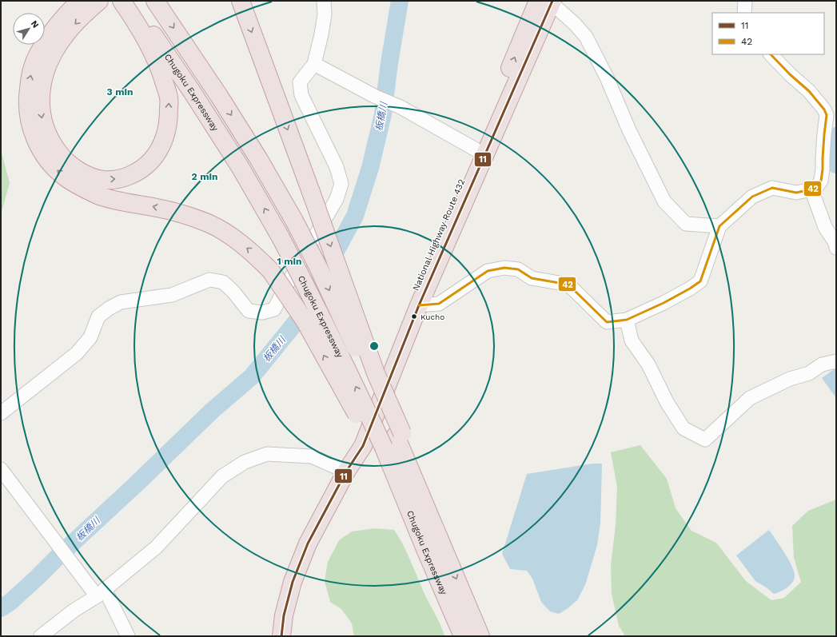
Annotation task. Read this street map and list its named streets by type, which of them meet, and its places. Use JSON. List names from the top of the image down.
{
  "streets": {
    "highway": ["Chugoku Expressway", "National Highway Route 432"]
  },
  "water": ["板橋川"],
  "places": ["Kucho"],
  "lines": ["transit line 11", "transit line 42"],
  "legend": ["11", "42"],
  "north": "top right",
  "rings": ["3 min", "2 min", "1 min"]
}
